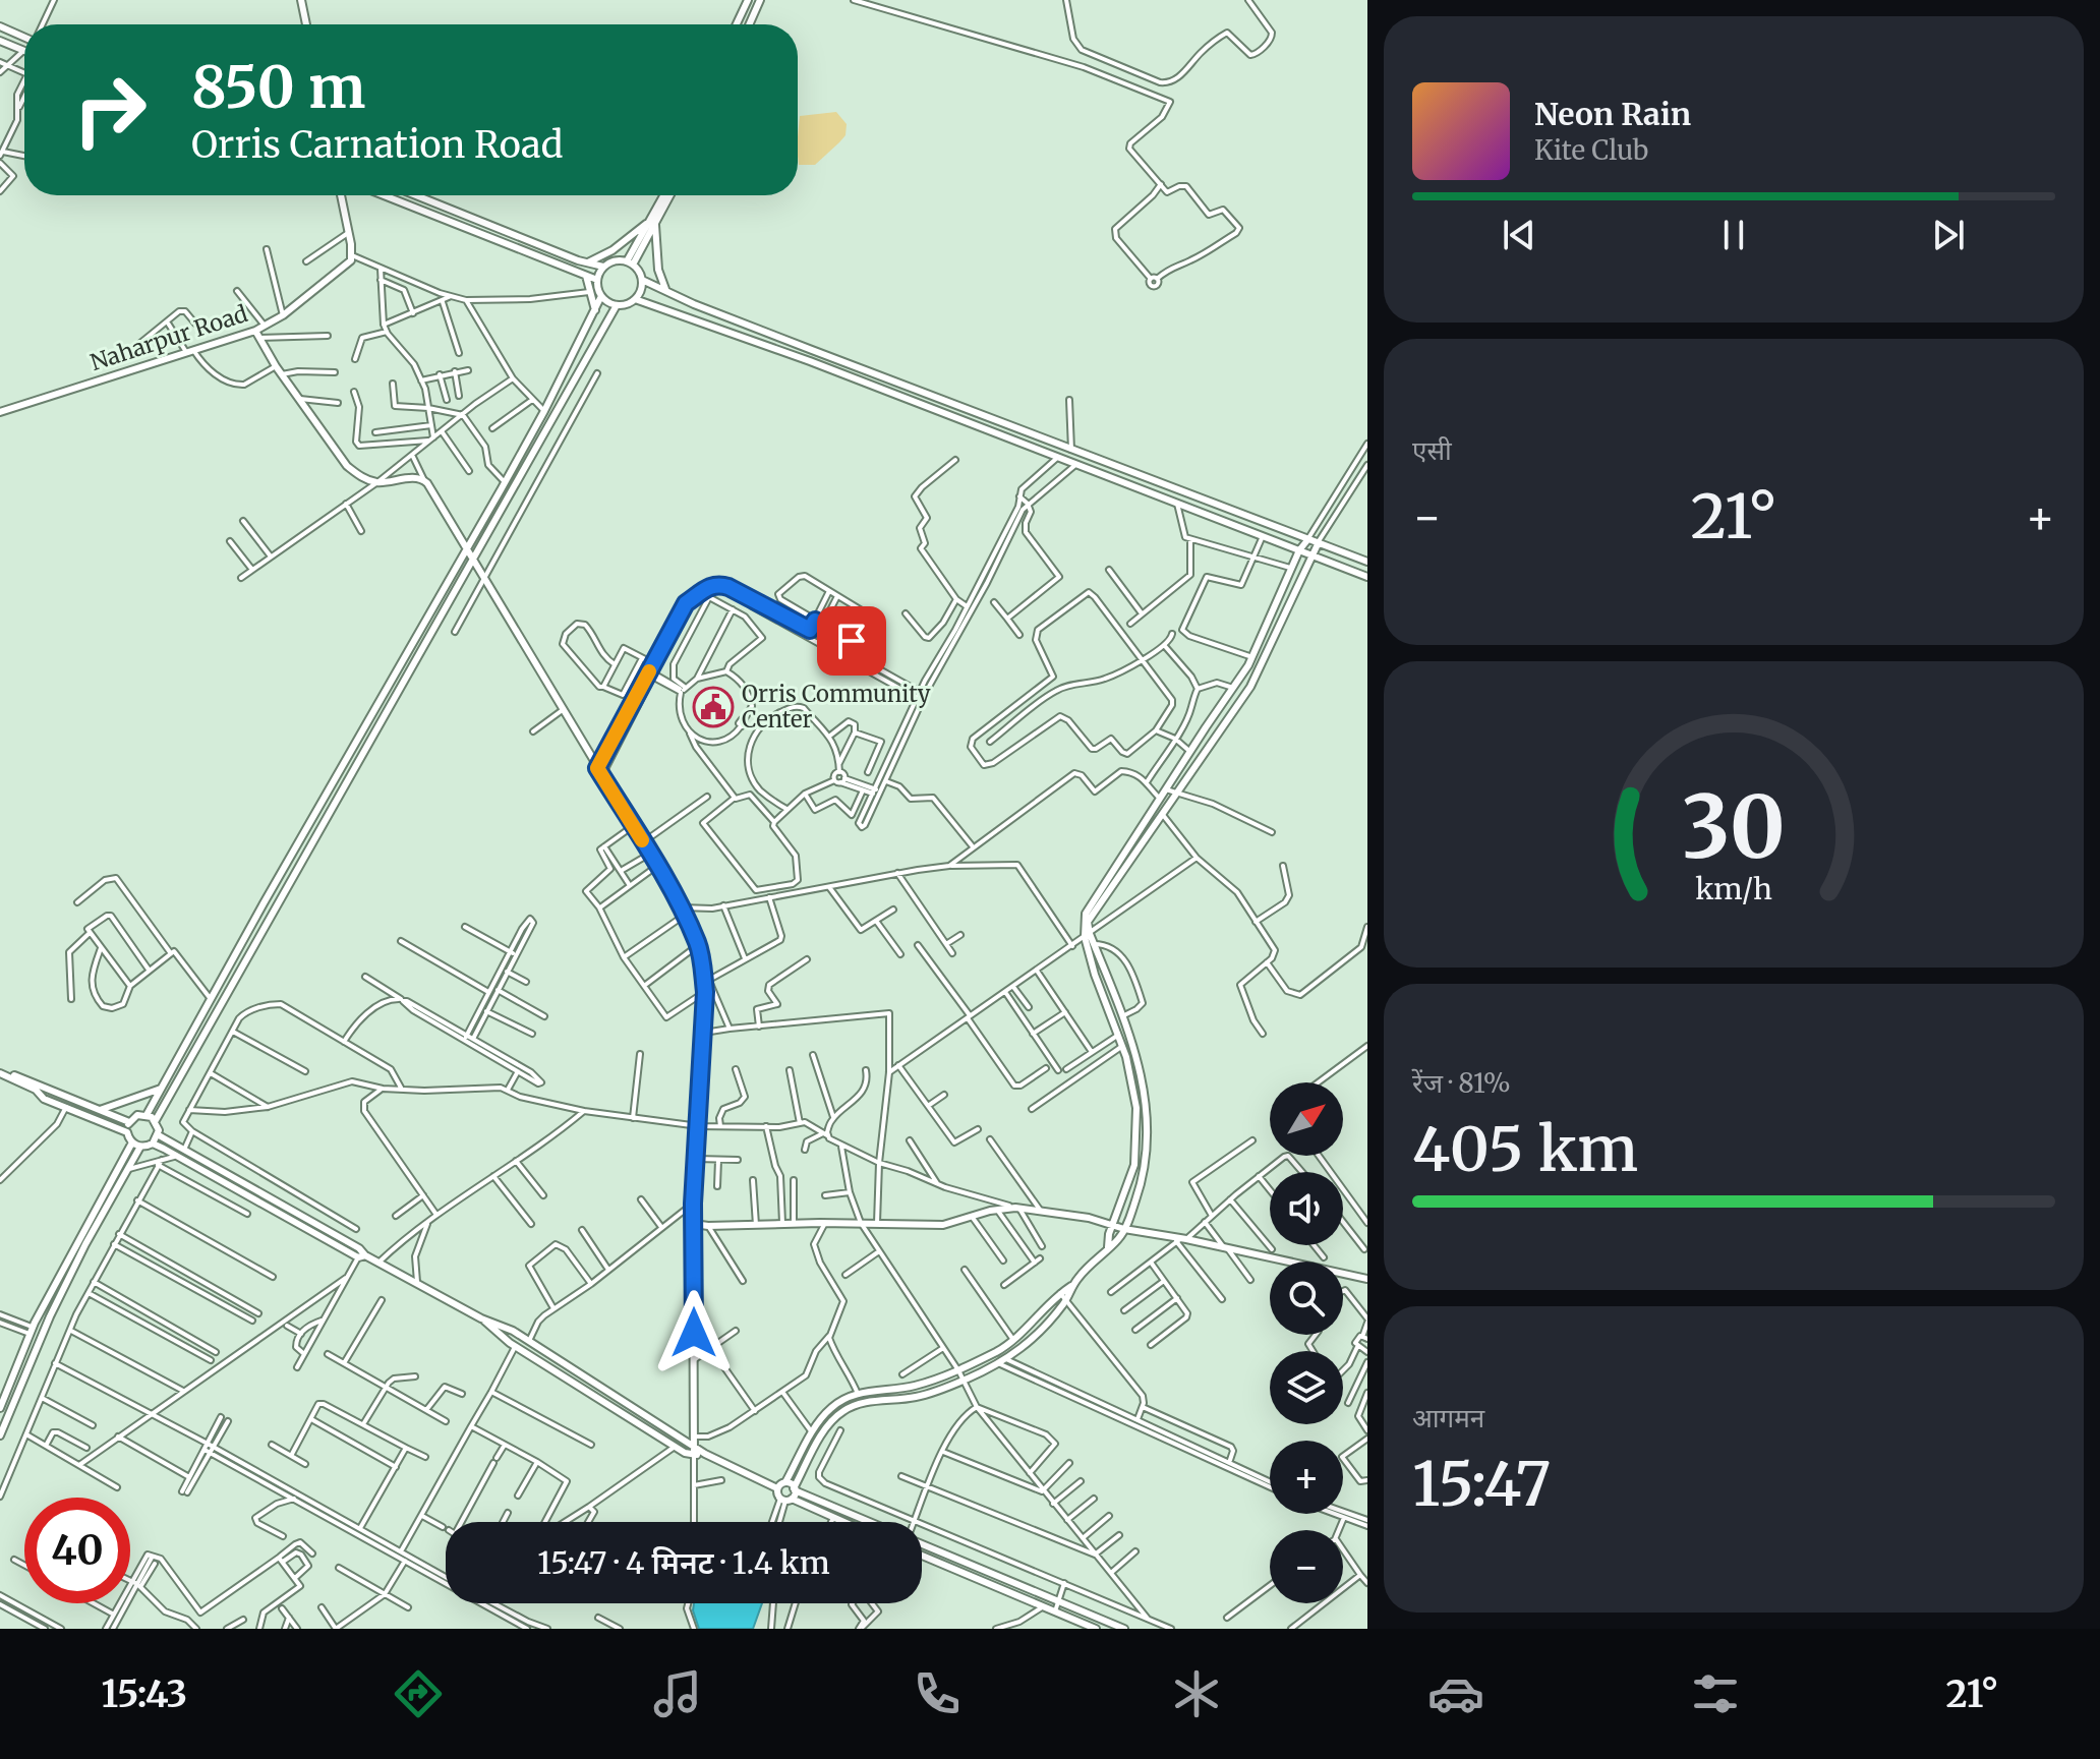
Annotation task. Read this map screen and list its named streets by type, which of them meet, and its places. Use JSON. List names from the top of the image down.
{
  "streets": {
    "street": ["Naharpur Road"]
  },
  "places": {
    "public building": ["Orris Community Center"]
  },
  "north": "top right",
  "page": {
    "turn": ["850 m", "Orris Carnation Road"],
    "song": ["Neon Rain", "Kite Club"],
    "tile": [
      "एसी",
      ["रेंज · 81%", "405 km"],
      ["आगमन", "15:47"]
    ],
    "heat": ["−", "21°", "+"],
    "map_buttons": ["+", "−"],
    "limit": "40",
    "trip": "15:47 · 4 मिनट · 1.4 km",
    "tabs": ["15:43", "21°"],
    "gauge": ["30", "km/h"]
  }
}
